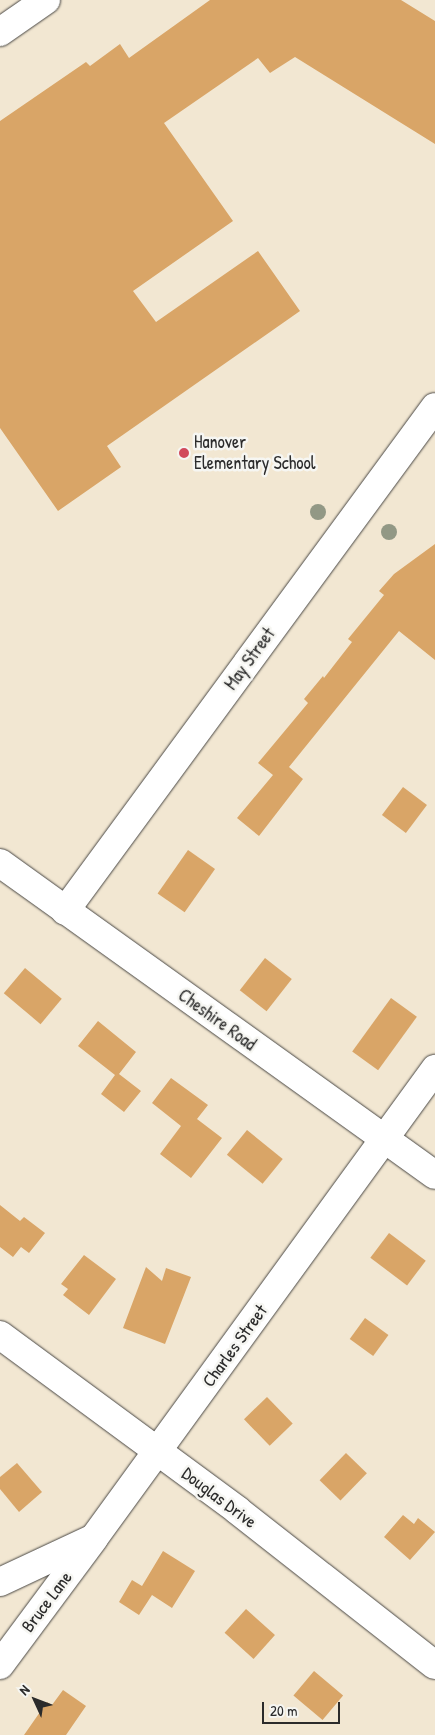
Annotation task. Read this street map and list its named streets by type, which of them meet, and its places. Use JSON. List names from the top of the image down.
{
  "streets": {
    "street": [
      "May Street",
      "Cheshire Road",
      "Charles Street",
      "Douglas Drive",
      "Bruce Lane"
    ]
  },
  "crossings": [
    ["May Street", "Cheshire Road"],
    ["Cheshire Road", "Charles Street"],
    ["Charles Street", "Douglas Drive"],
    ["Charles Street", "Bruce Lane"]
  ],
  "places": ["Hanover Elementary School"],
  "scale_bar": "20 m",
  "north": "top left"
}
